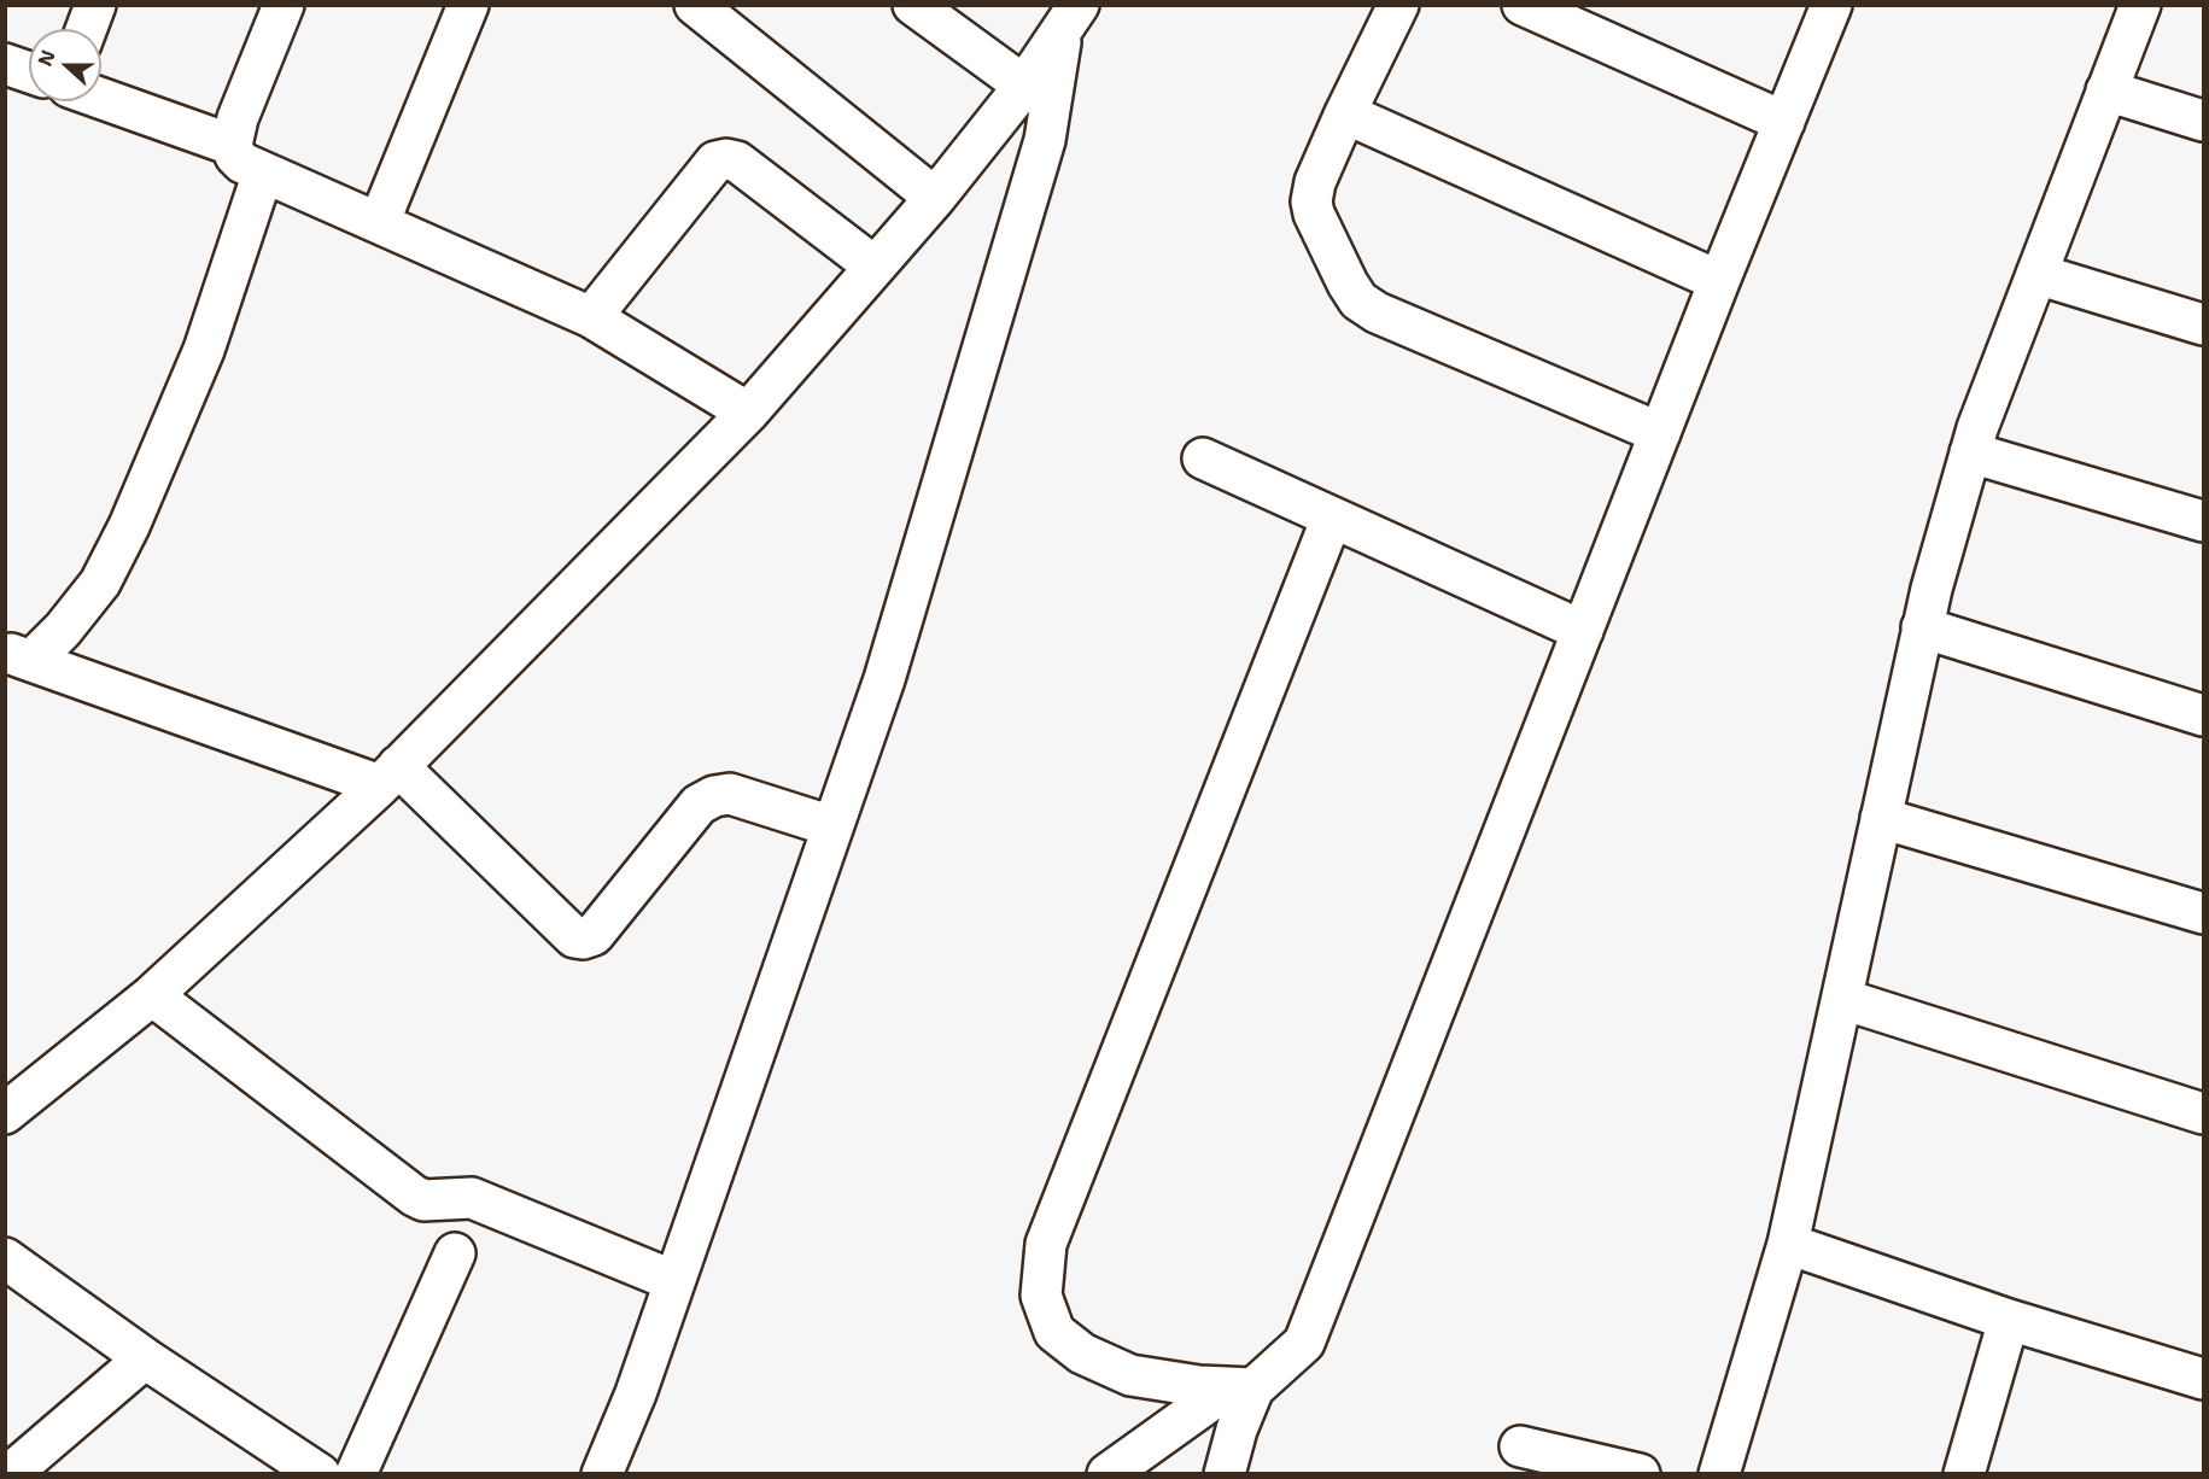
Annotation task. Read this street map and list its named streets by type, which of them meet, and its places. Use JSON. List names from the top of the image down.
{
  "north": "left"
}
